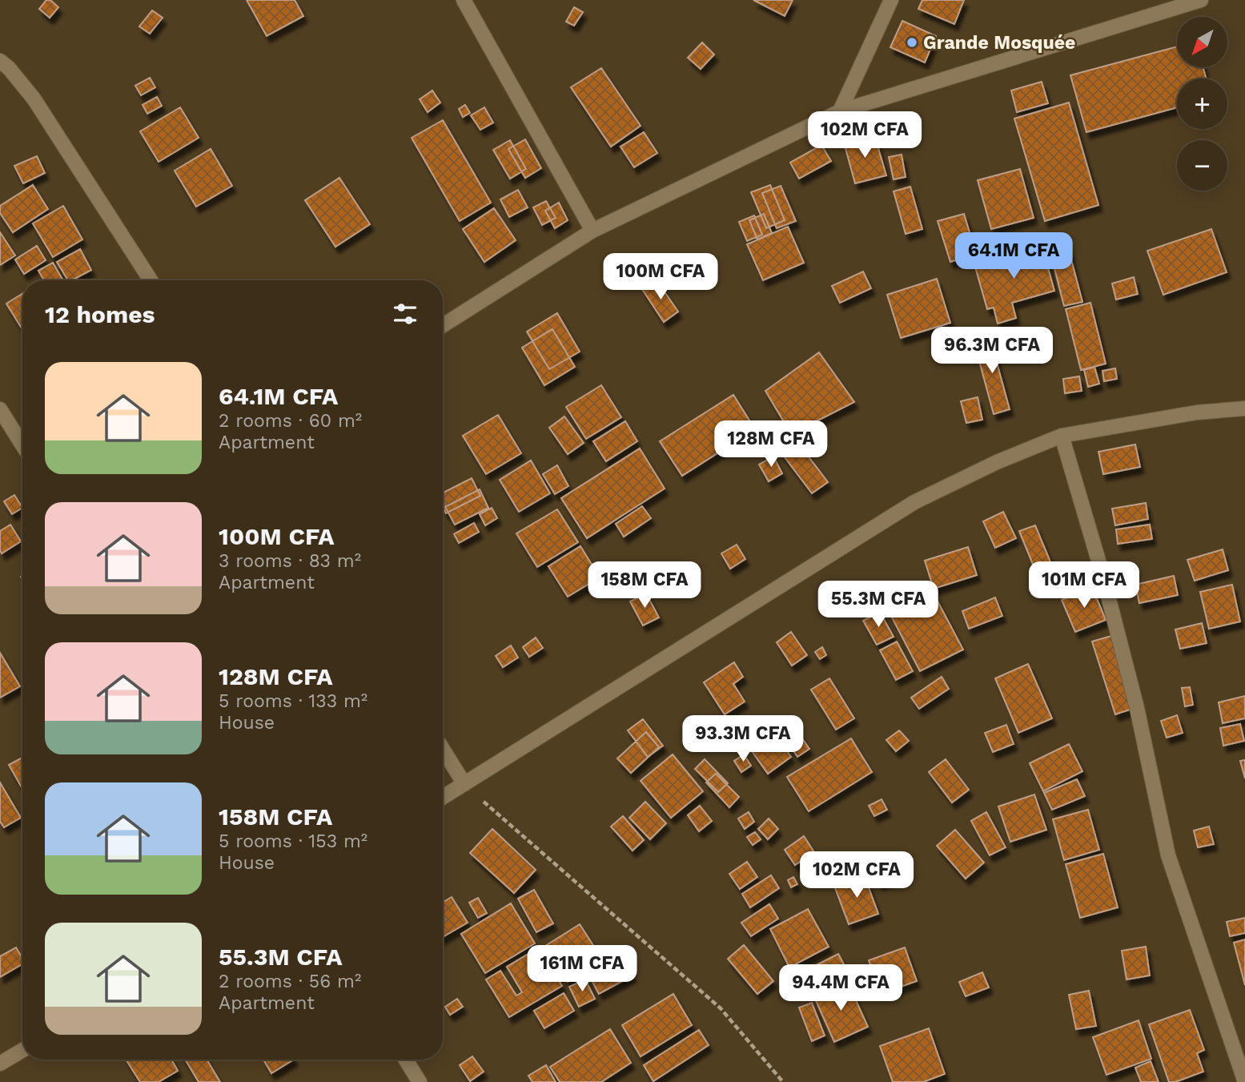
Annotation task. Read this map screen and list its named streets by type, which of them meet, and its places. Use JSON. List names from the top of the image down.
{
  "places": ["Grande Mosquée"],
  "north": "bottom left",
  "page": {
    "map_buttons": ["+", "−"],
    "price": [
      "102M CFA",
      "64.1M CFA",
      "100M CFA",
      "96.3M CFA",
      "128M CFA",
      "158M CFA",
      "101M CFA",
      "55.3M CFA",
      "93.3M CFA",
      "102M CFA",
      "161M CFA",
      "94.4M CFA"
    ],
    "heading": "12 homes",
    "list": [
      {
        "name": "64.1M CFA",
        "note": "2 rooms · 60 m² · Apartment"
      },
      {
        "name": "100M CFA",
        "note": "3 rooms · 83 m² · Apartment"
      },
      {
        "name": "128M CFA",
        "note": "5 rooms · 133 m² · House"
      },
      {
        "name": "158M CFA",
        "note": "5 rooms · 153 m² · House"
      },
      {
        "name": "55.3M CFA",
        "note": "2 rooms · 56 m² · Apartment"
      }
    ]
  }
}
